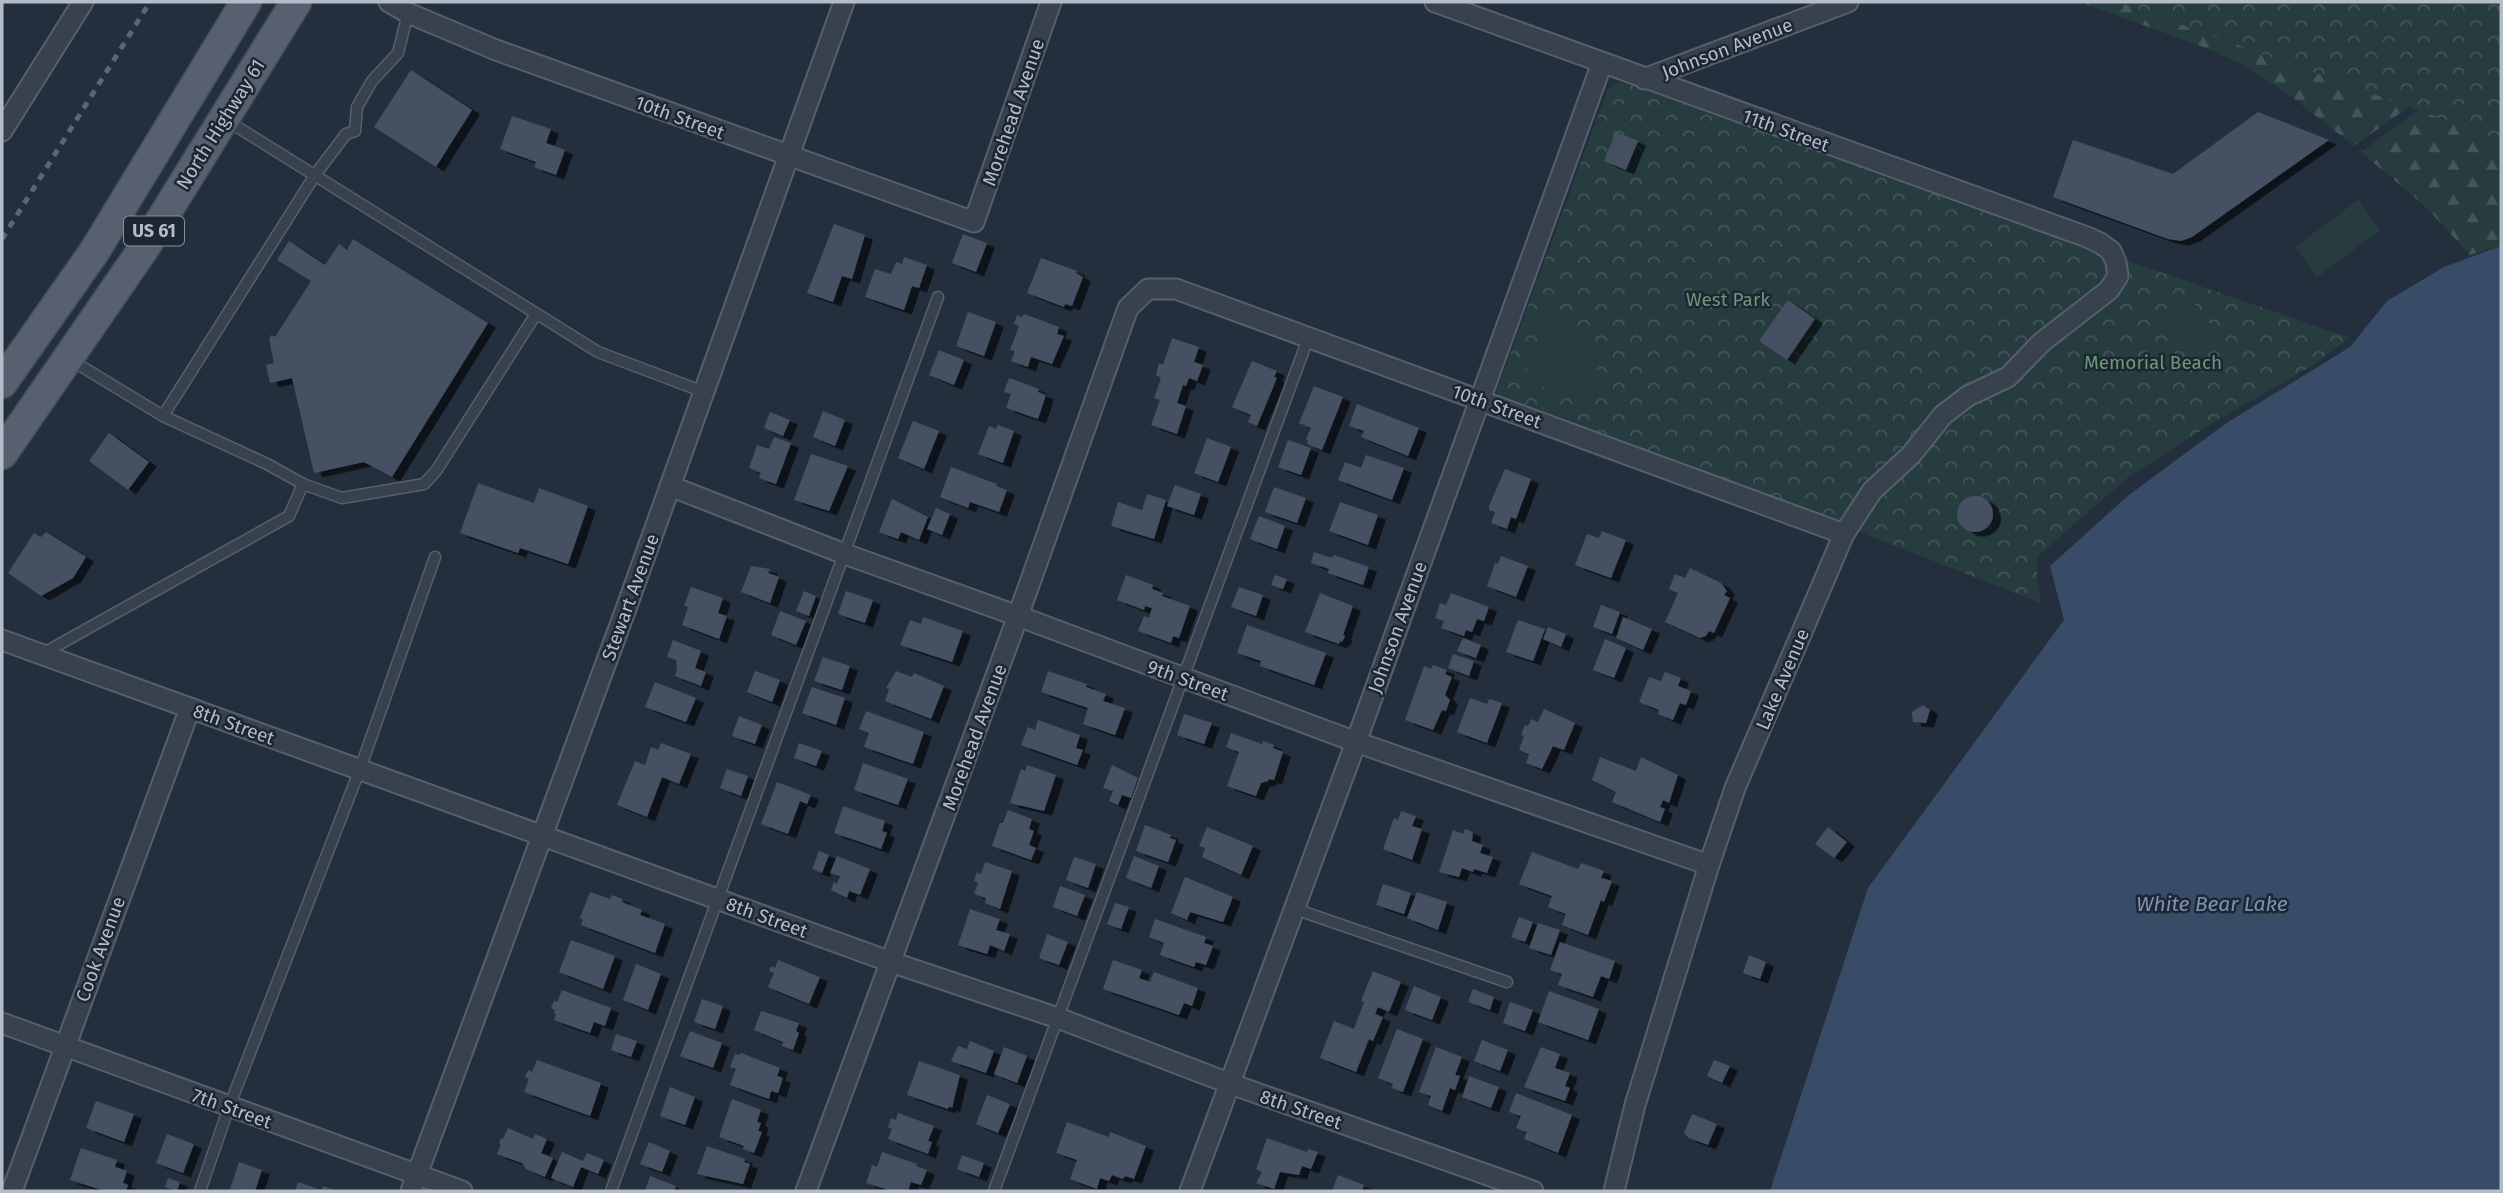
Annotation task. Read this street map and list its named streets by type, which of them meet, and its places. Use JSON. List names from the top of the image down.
{
  "streets": {
    "main road": ["North Highway 61", "US 61"],
    "street": [
      "Johnson Avenue",
      "Morehead Avenue",
      "10th Street",
      "11th Street",
      "Stewart Avenue",
      "Lake Avenue",
      "9th Street",
      "8th Street",
      "Cook Avenue",
      "7th Street"
    ]
  },
  "crossings": [
    ["Johnson Avenue", "10th Street"],
    ["Johnson Avenue", "11th Street"],
    ["Johnson Avenue", "9th Street"],
    ["Johnson Avenue", "8th Street"],
    ["Morehead Avenue", "10th Street"],
    ["Morehead Avenue", "9th Street"],
    ["Morehead Avenue", "8th Street"],
    ["10th Street", "Stewart Avenue"],
    ["10th Street", "Lake Avenue"],
    ["11th Street", "Lake Avenue"],
    ["Stewart Avenue", "9th Street"],
    ["Stewart Avenue", "8th Street"],
    ["Stewart Avenue", "7th Street"],
    ["Lake Avenue", "9th Street"],
    ["8th Street", "Cook Avenue"],
    ["Cook Avenue", "7th Street"]
  ],
  "water": ["White Bear Lake"],
  "parks": ["West Park", "Memorial Beach"]
}
